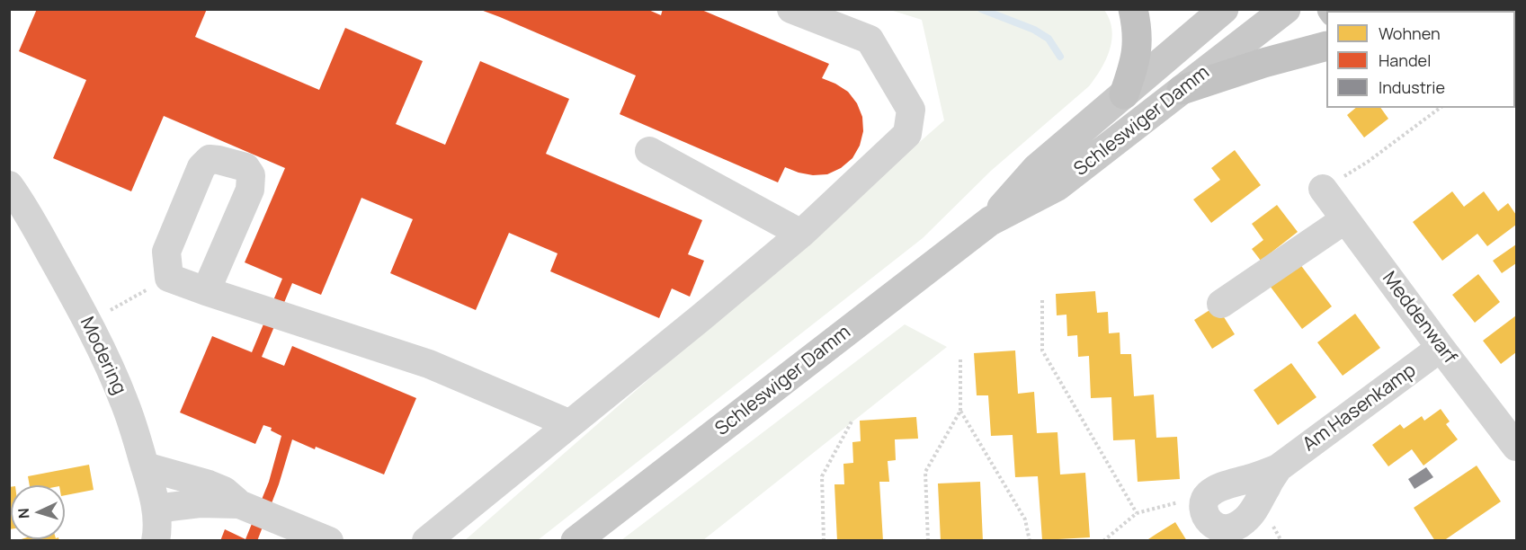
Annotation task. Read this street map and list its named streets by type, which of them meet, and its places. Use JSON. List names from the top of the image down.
{
  "streets": {
    "main road": ["Schleswiger Damm"],
    "street": ["Meddenwarf", "Modering", "Am Hasenkamp"]
  },
  "crossings": [
    ["Meddenwarf", "Am Hasenkamp"]
  ],
  "legend": ["Wohnen", "Handel", "Industrie"],
  "north": "left"
}
